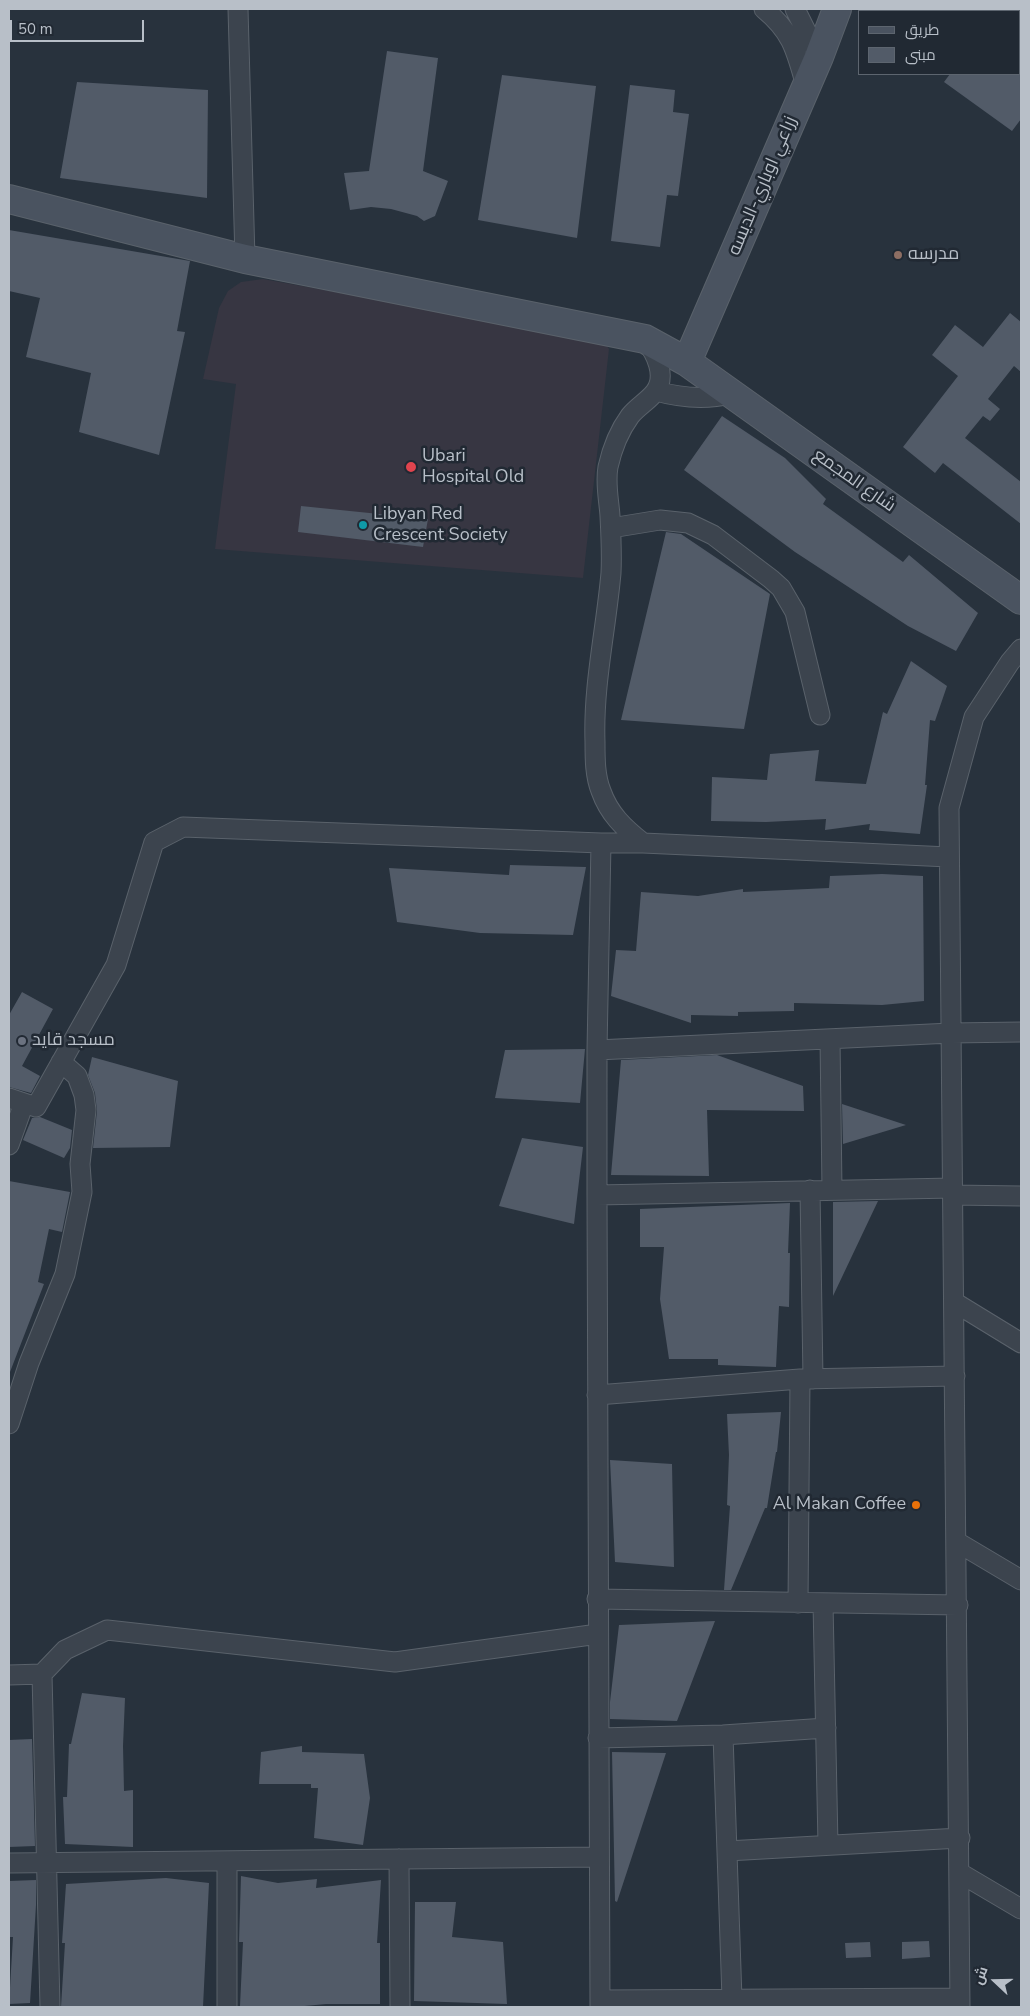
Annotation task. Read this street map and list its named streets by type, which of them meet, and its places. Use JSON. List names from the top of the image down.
{
  "streets": {
    "street": ["زراعي اوباري-الديسه", "شارع المجمع"]
  },
  "crossings": [
    ["زراعي اوباري-الديسه", "شارع المجمع"]
  ],
  "places": [
    "مدرسه",
    "Ubari Hospital Old",
    "Libyan Red Crescent Society",
    "مسجد قايد",
    "Al Makan Coffee"
  ],
  "legend": ["طريق", "مبنى"],
  "scale_bar": "50 m",
  "north": "left"
}
